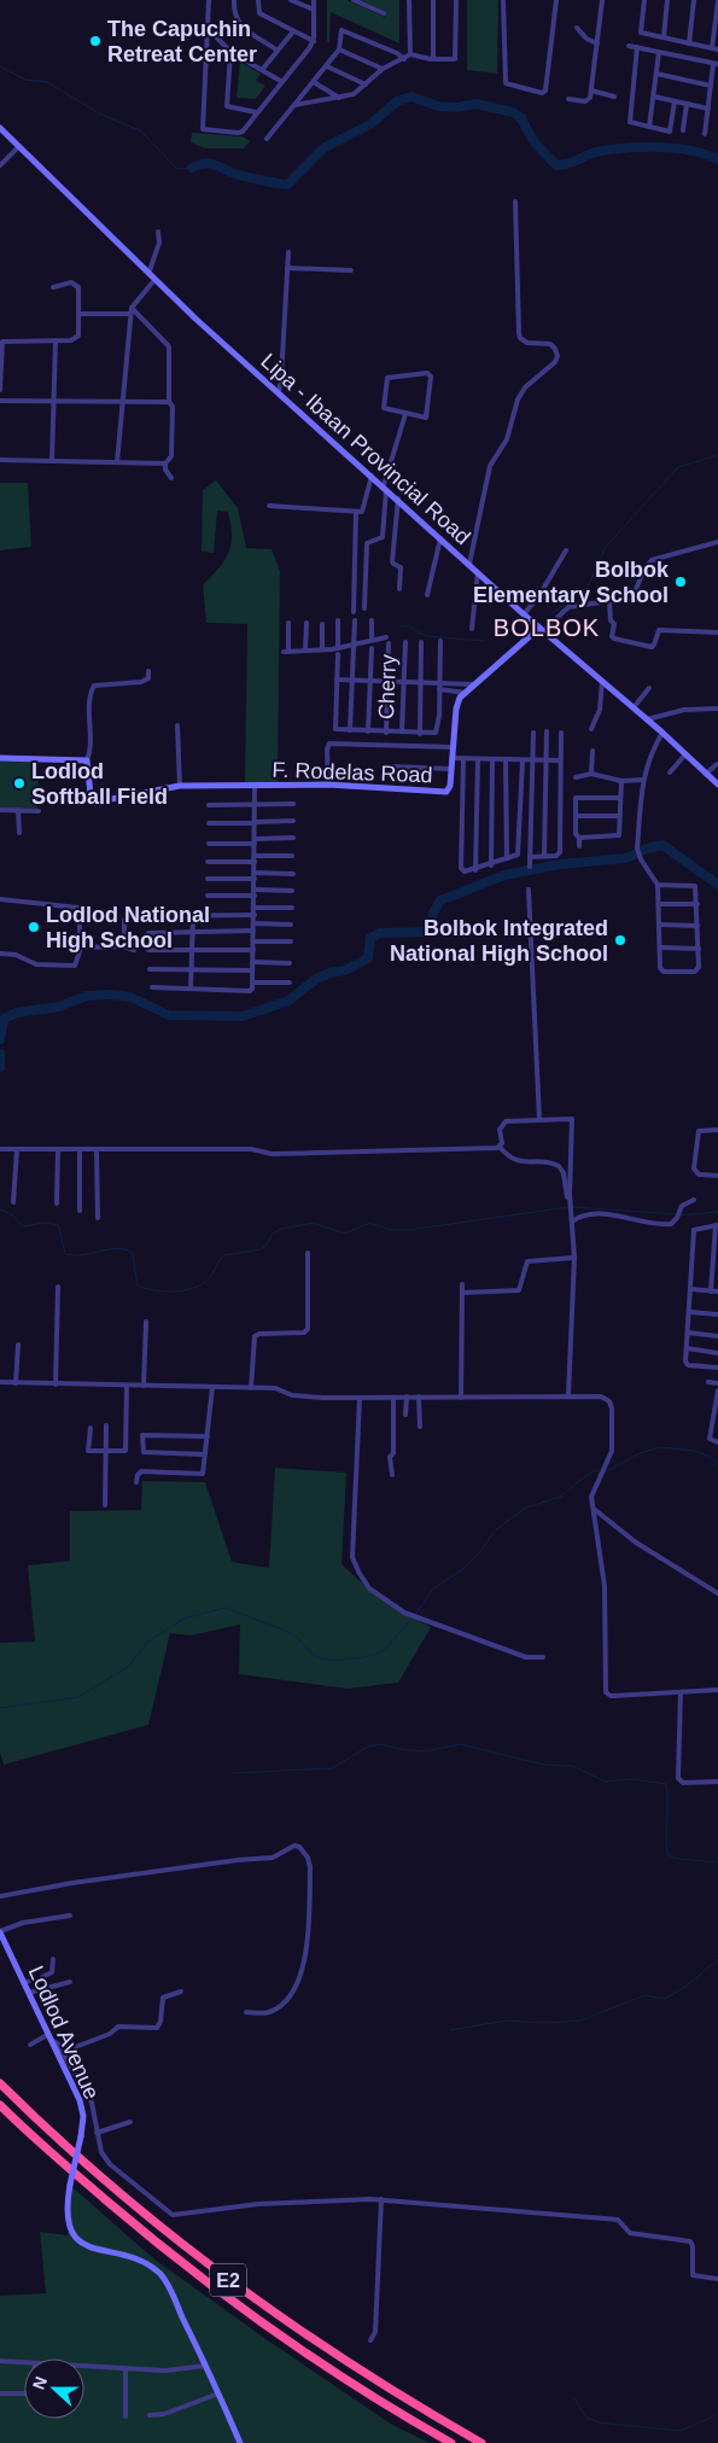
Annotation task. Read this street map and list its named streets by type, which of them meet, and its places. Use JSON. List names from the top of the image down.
{
  "streets": {
    "highway": ["E2"],
    "main road": ["Lipa - Ibaan Provincial Road", "F. Rodelas Road", "Lodlod Avenue"],
    "street": ["Cherry"]
  },
  "crossings": [
    ["Lipa - Ibaan Provincial Road", "F. Rodelas Road"]
  ],
  "districts": ["BOLBOK"],
  "places": [
    "The Capuchin Retreat Center",
    "Bolbok Elementary School",
    "Lodlod Softball Field",
    "Lodlod National High School",
    "Bolbok Integrated National High School"
  ],
  "north": "left"
}
